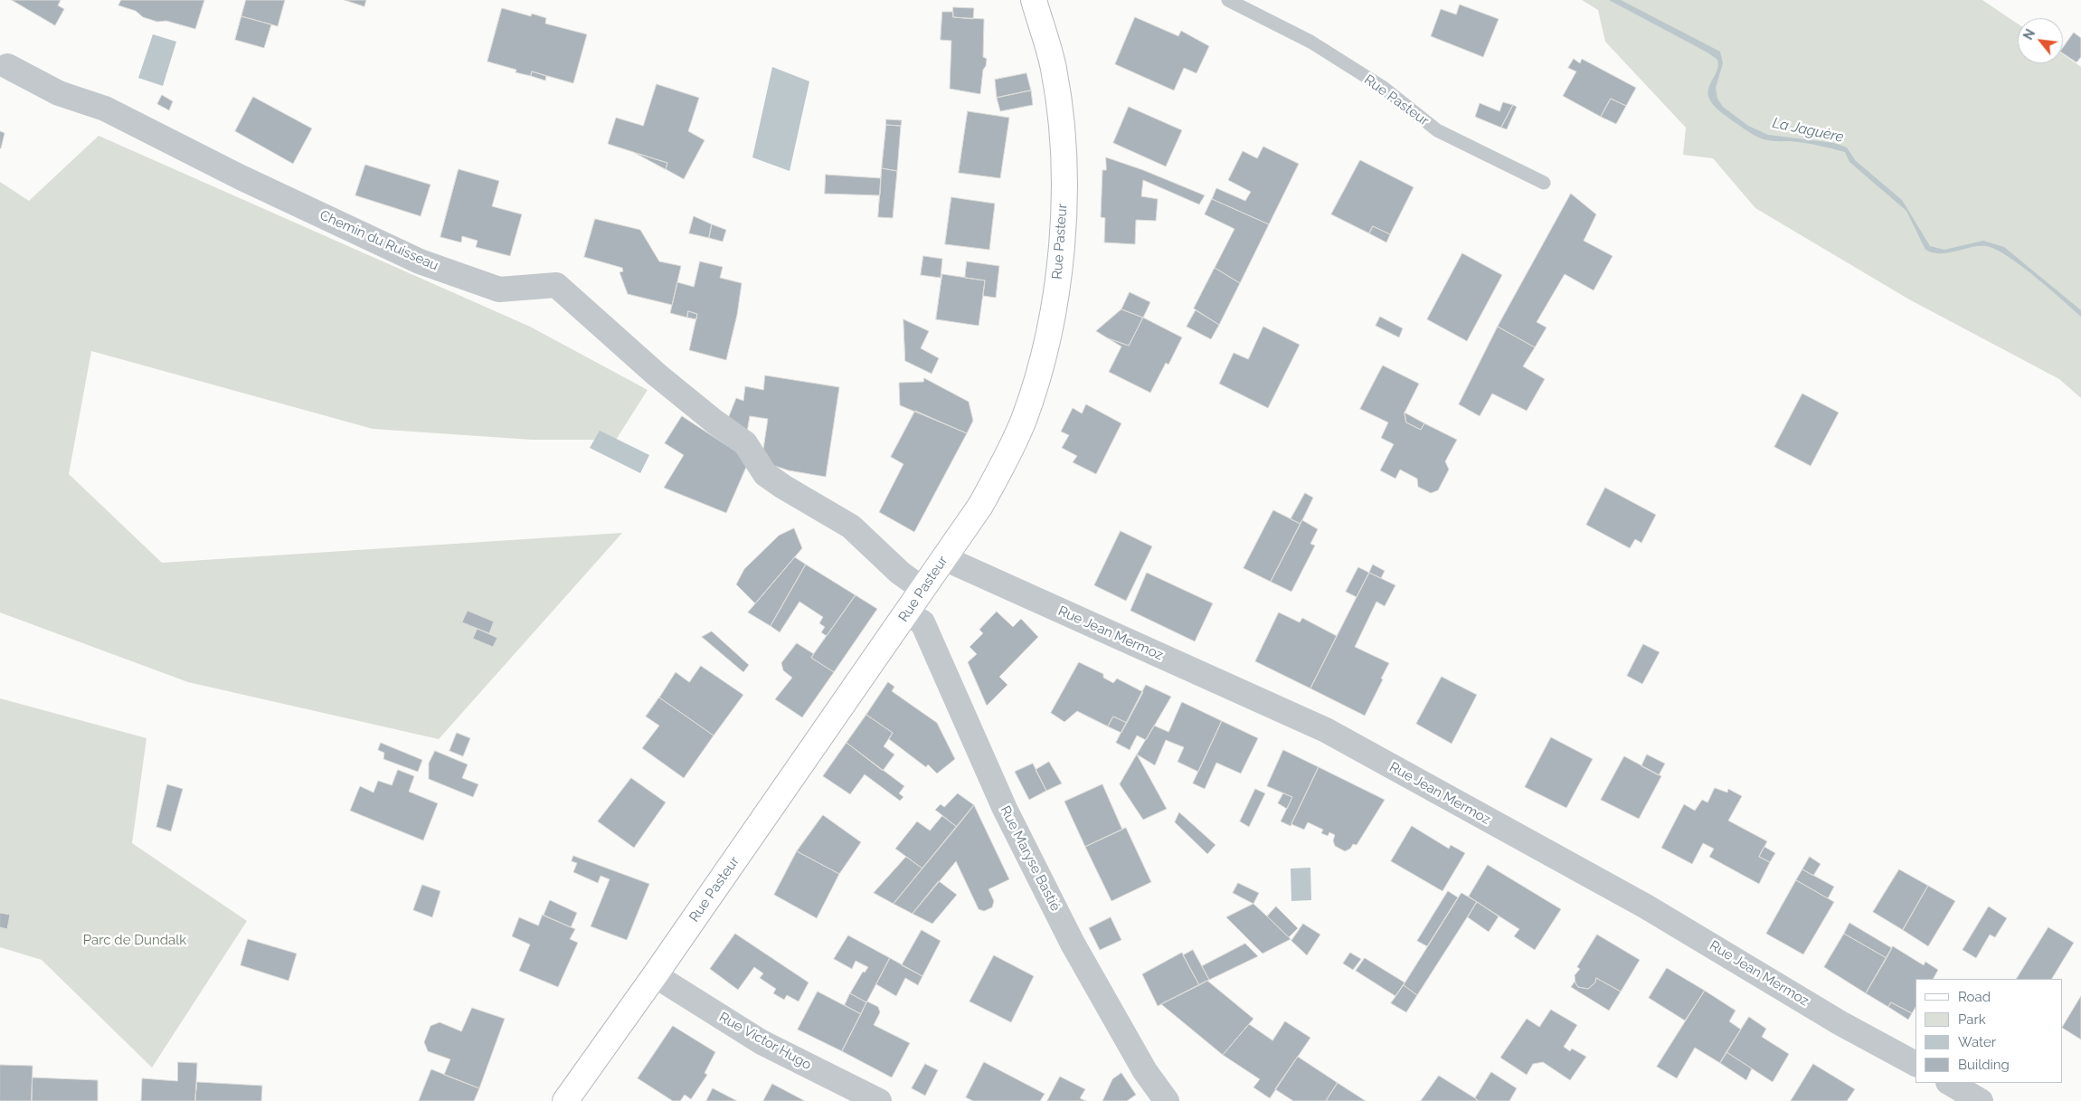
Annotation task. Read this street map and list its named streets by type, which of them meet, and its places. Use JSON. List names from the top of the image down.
{
  "streets": {
    "street": [
      "Rue Pasteur",
      "Chemin du Ruisseau",
      "Rue Jean Mermoz",
      "Rue Maryse Bastié",
      "Rue Victor Hugo"
    ]
  },
  "crossings": [
    ["Rue Pasteur", "Chemin du Ruisseau"],
    ["Rue Pasteur", "Rue Jean Mermoz"],
    ["Rue Pasteur", "Rue Maryse Bastié"],
    ["Rue Pasteur", "Rue Victor Hugo"]
  ],
  "water": ["La Jaguère"],
  "parks": ["Parc de Dundalk"],
  "legend": [
    "Road",
    "Park",
    "Water",
    "Building"
  ],
  "north": "top left"
}
